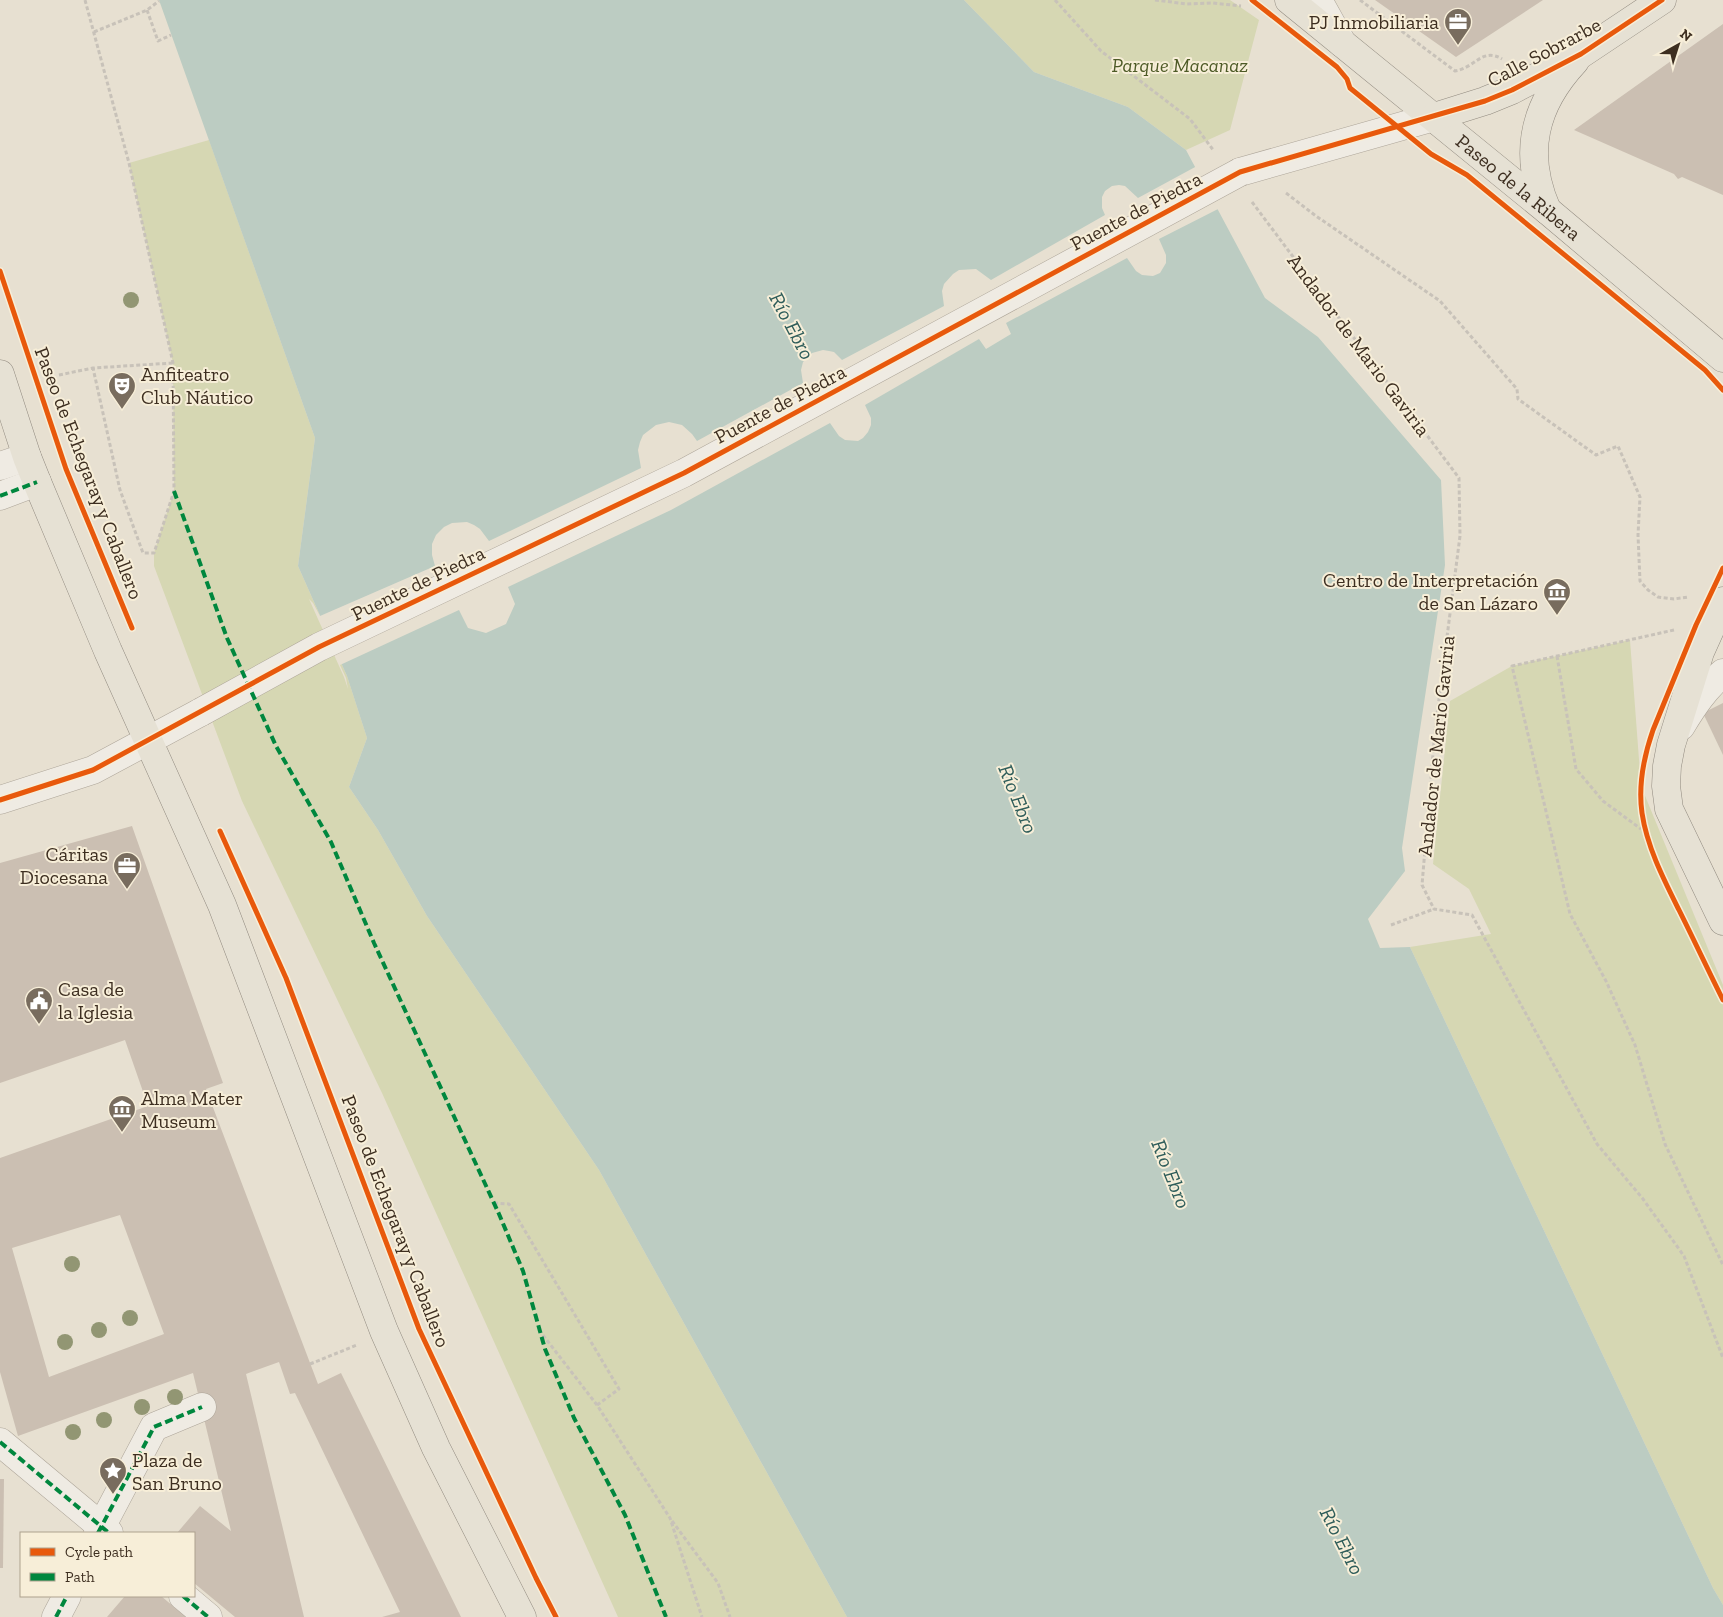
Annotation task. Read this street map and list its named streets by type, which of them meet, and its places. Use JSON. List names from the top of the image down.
{
  "streets": {
    "main road": ["Calle Sobrarbe", "Paseo de la Ribera"],
    "street": ["Puente de Piedra"],
    "path": ["Andador de Mario Gaviria"],
    "cycle path": ["Paseo de Echegaray y Caballero"]
  },
  "crossings": [
    ["Calle Sobrarbe", "Paseo de la Ribera"],
    ["Calle Sobrarbe", "Puente de Piedra"],
    ["Paseo de la Ribera", "Puente de Piedra"]
  ],
  "water": ["Río Ebro"],
  "parks": ["Parque Macanaz"],
  "places": {
    "office": ["PJ Inmobiliaria", "Cáritas Diocesana"],
    "theatre": ["Anfiteatro Club Náutico"],
    "museum": ["Centro de Interpretación de San Lázaro", "Alma Mater Museum"],
    "public building": ["Casa de la Iglesia"],
    "place": ["Plaza de San Bruno"]
  },
  "legend": ["Cycle path", "Path"],
  "north": "top right"
}
